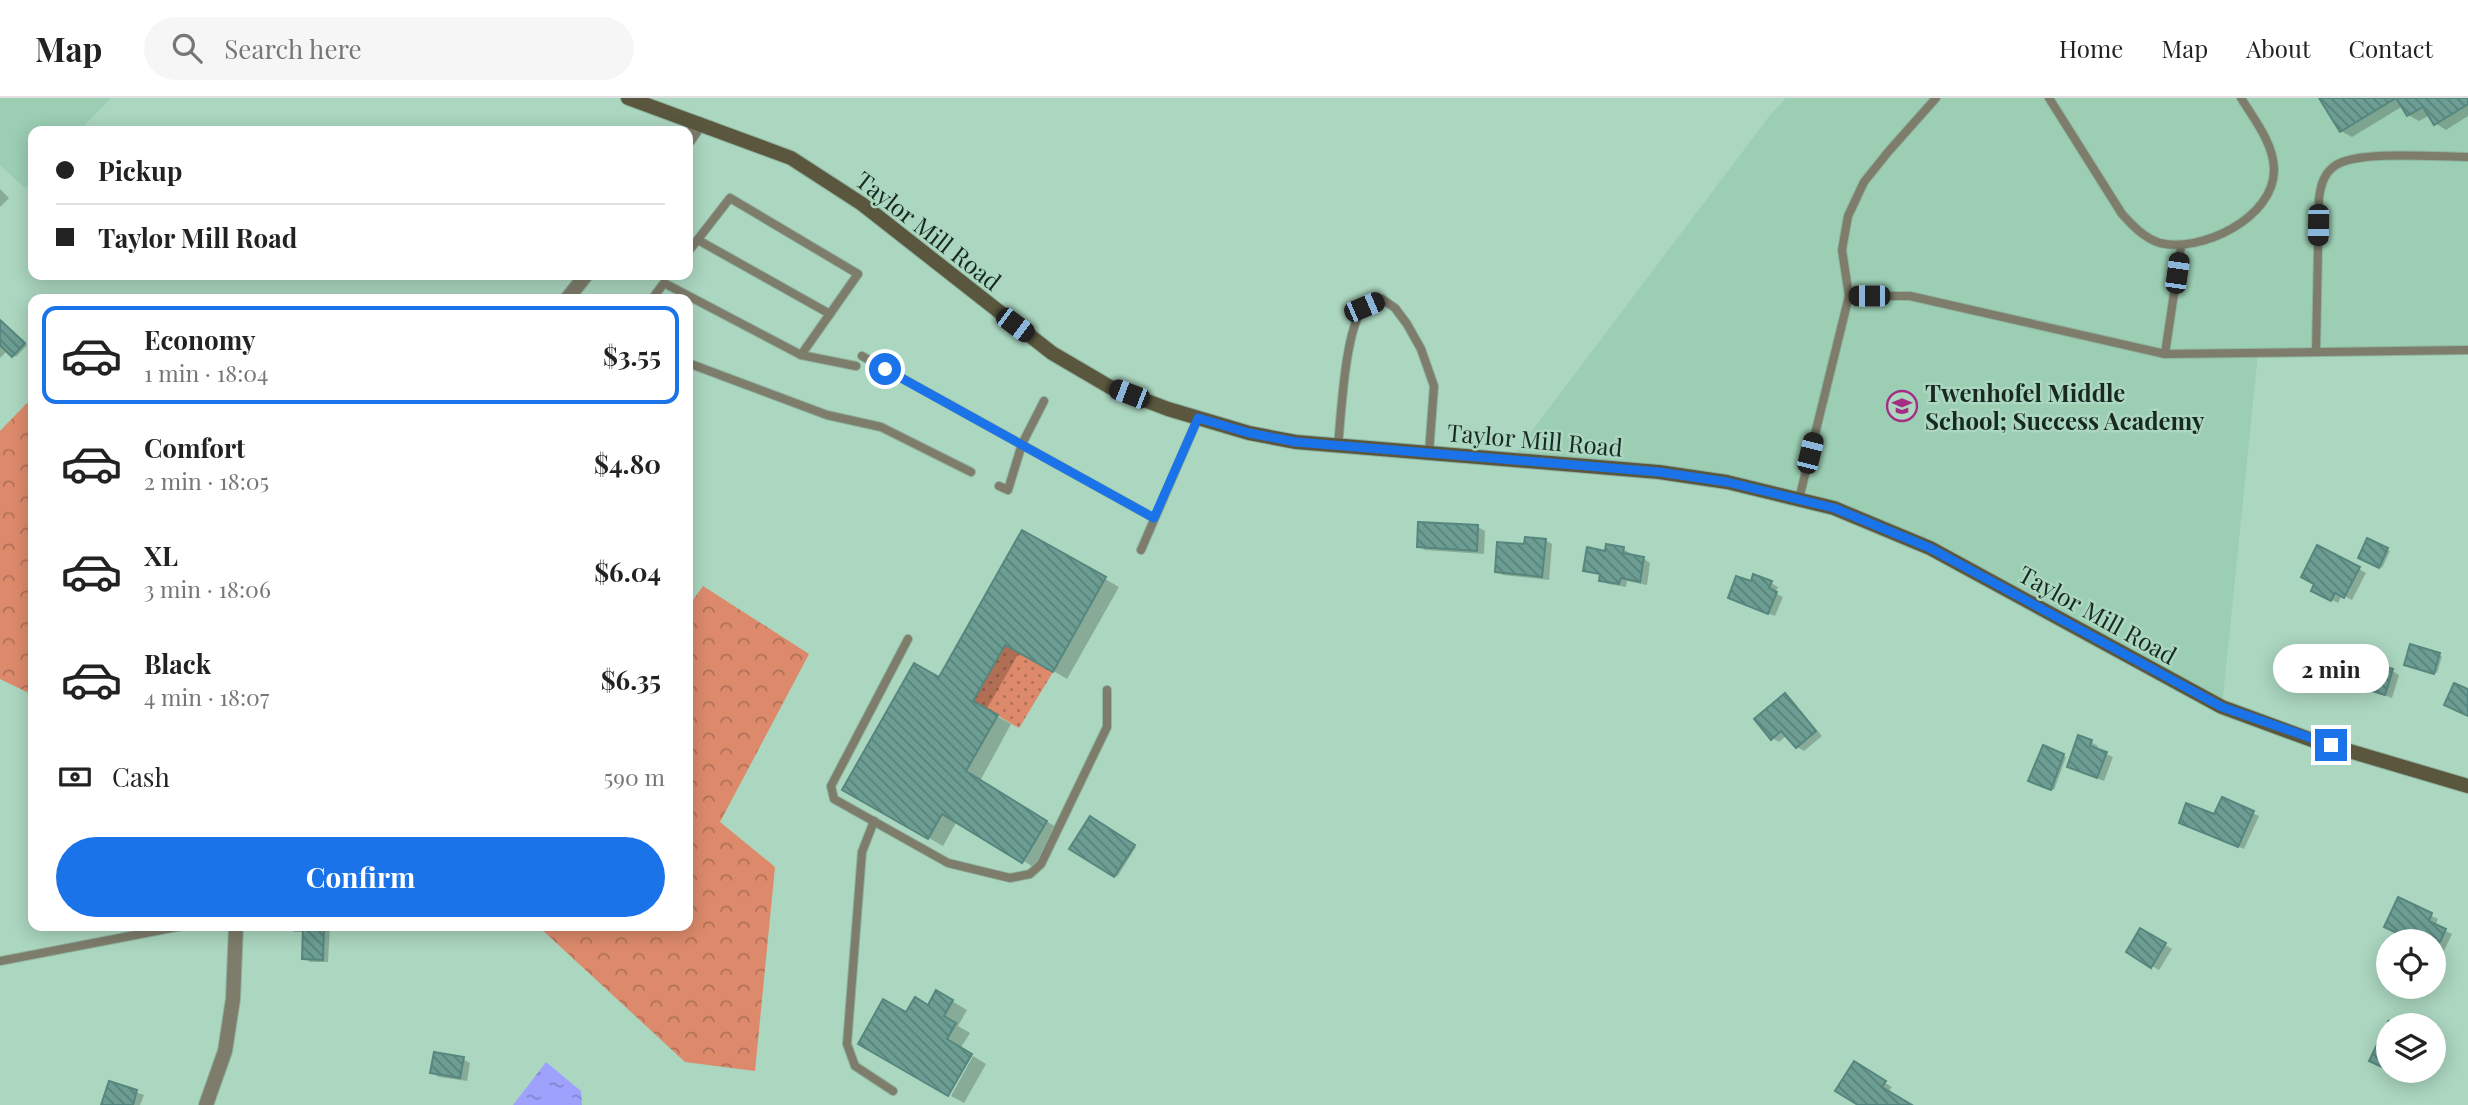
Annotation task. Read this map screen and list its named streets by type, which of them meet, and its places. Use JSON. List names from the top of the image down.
{
  "streets": {
    "main road": ["Taylor Mill Road"]
  },
  "places": {
    "school or university": ["Twenhofel Middle School; Success Academy"]
  },
  "page": {
    "header": "Map",
    "search": "Search here",
    "nav": [
      "Home",
      "Map",
      "About",
      "Contact"
    ],
    "banner": ["Pickup", "Taylor Mill Road"],
    "list": [
      {
        "name": "Economy",
        "note": "1 min · 18:04",
        "value": "$3.55"
      },
      {
        "name": "Comfort",
        "note": "2 min · 18:05",
        "value": "$4.80"
      },
      {
        "name": "XL",
        "note": "3 min · 18:06",
        "value": "$6.04"
      },
      {
        "name": "Black",
        "note": "4 min · 18:07",
        "value": "$6.35"
      }
    ],
    "bubble": "2 min",
    "pay": ["Cash", "590 m"],
    "buttons": "Confirm"
  }
}
